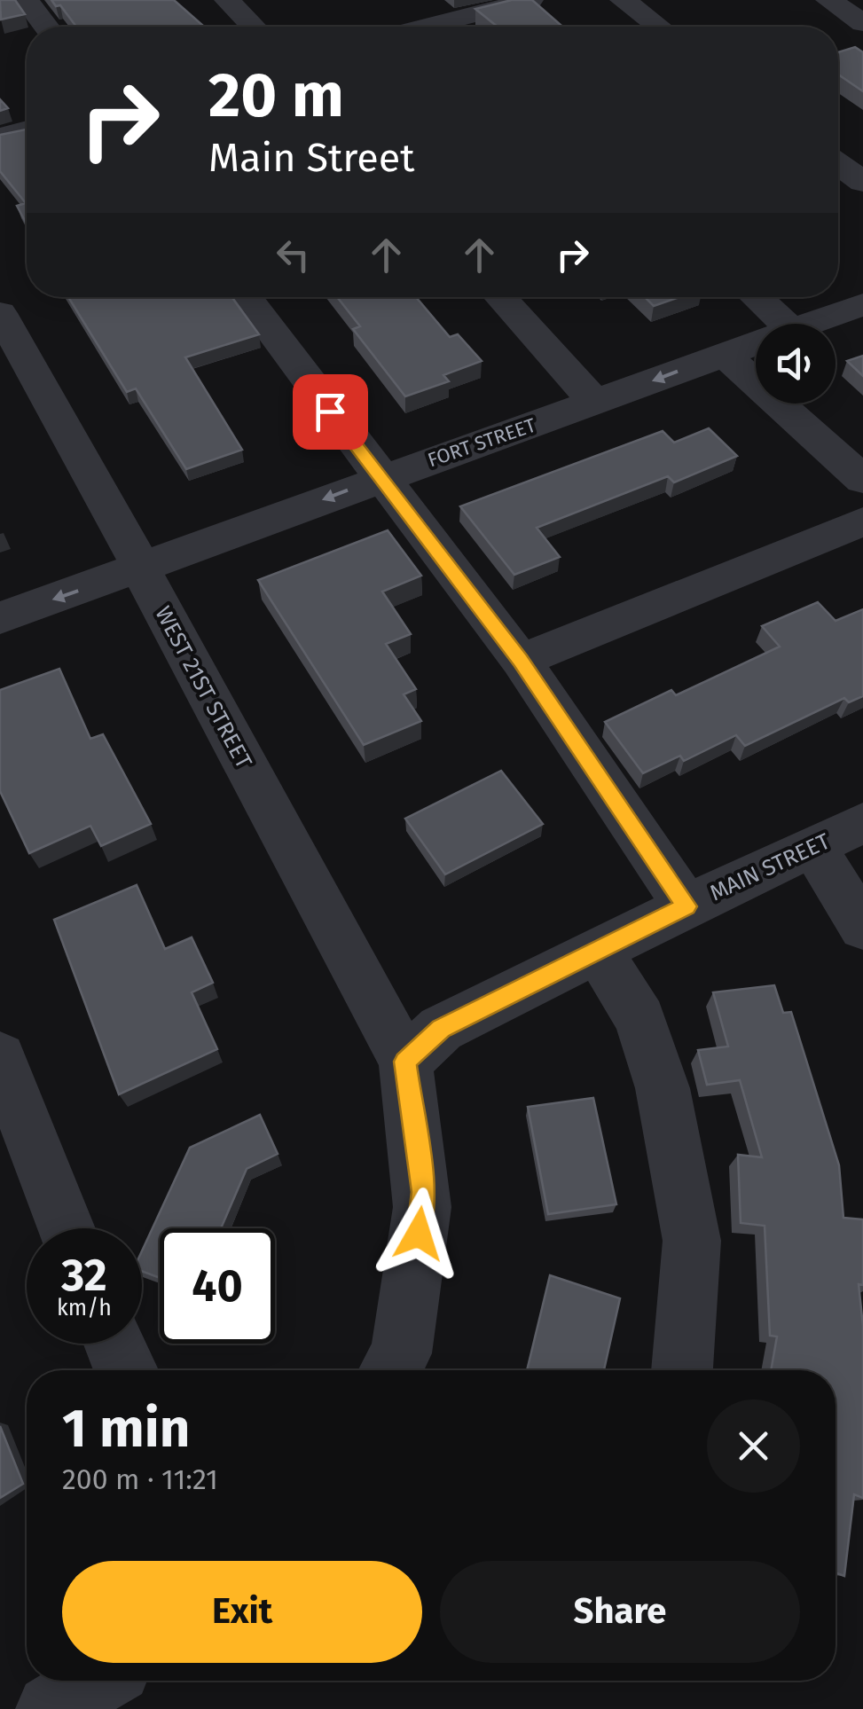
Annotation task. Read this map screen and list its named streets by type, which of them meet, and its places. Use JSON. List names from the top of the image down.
{
  "streets": {
    "street": ["FORT STREET", "WEST 21ST STREET", "MAIN STREET"]
  },
  "crossings": [
    ["FORT STREET", "WEST 21ST STREET"],
    ["WEST 21ST STREET", "MAIN STREET"]
  ],
  "page": {
    "turn": ["20 m", "Main Street"],
    "speed": "32 km/h",
    "limit": "40",
    "heading": ["1 min", "200 m · 11:21"],
    "buttons": ["Exit", "Share"]
  }
}
